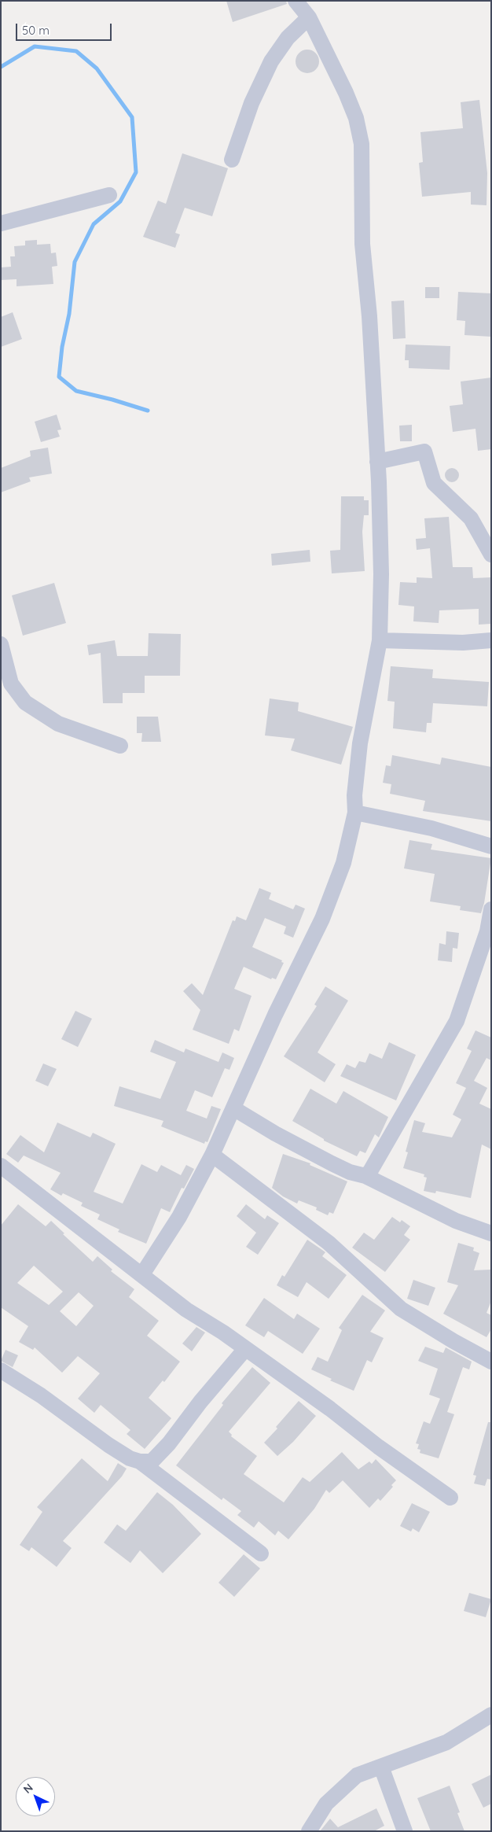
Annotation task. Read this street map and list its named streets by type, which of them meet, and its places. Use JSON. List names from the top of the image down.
{
  "scale_bar": "50 m",
  "north": "top left"
}
